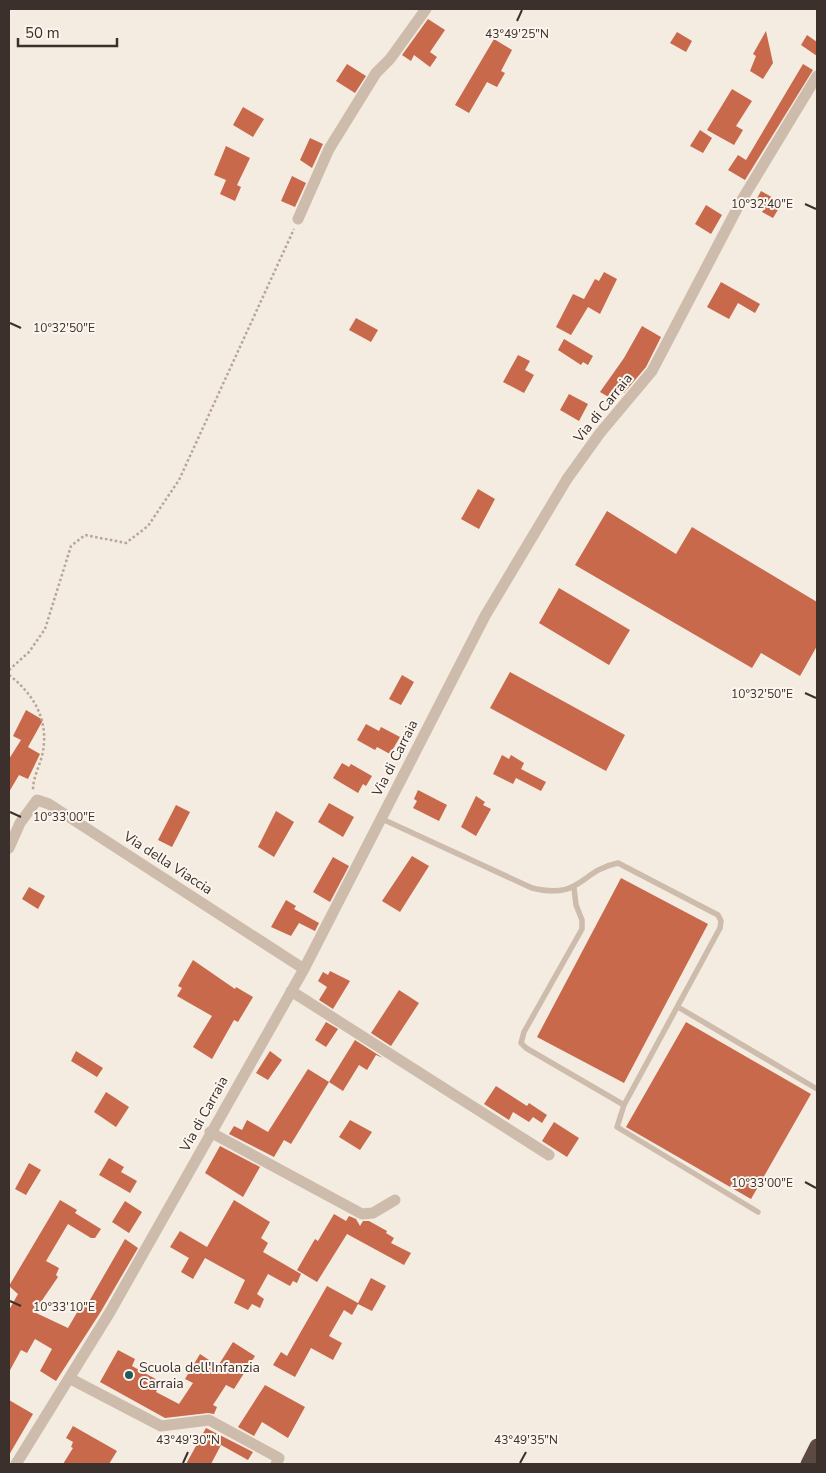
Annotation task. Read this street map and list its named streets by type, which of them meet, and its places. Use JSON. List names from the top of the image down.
{
  "streets": {
    "street": ["Via di Carraia", "Via della Viaccia"]
  },
  "crossings": [
    ["Via di Carraia", "Via della Viaccia"]
  ],
  "places": ["Scuola dell'Infanzia Carraia"],
  "scale_bar": "50 m",
  "coordinates": [
    "43°49'25\"N",
    "10°32'40\"E",
    "10°32'50\"E",
    "10°33'00\"E",
    "10°33'10\"E",
    "43°49'30\"N",
    "43°49'35\"N"
  ]
}
